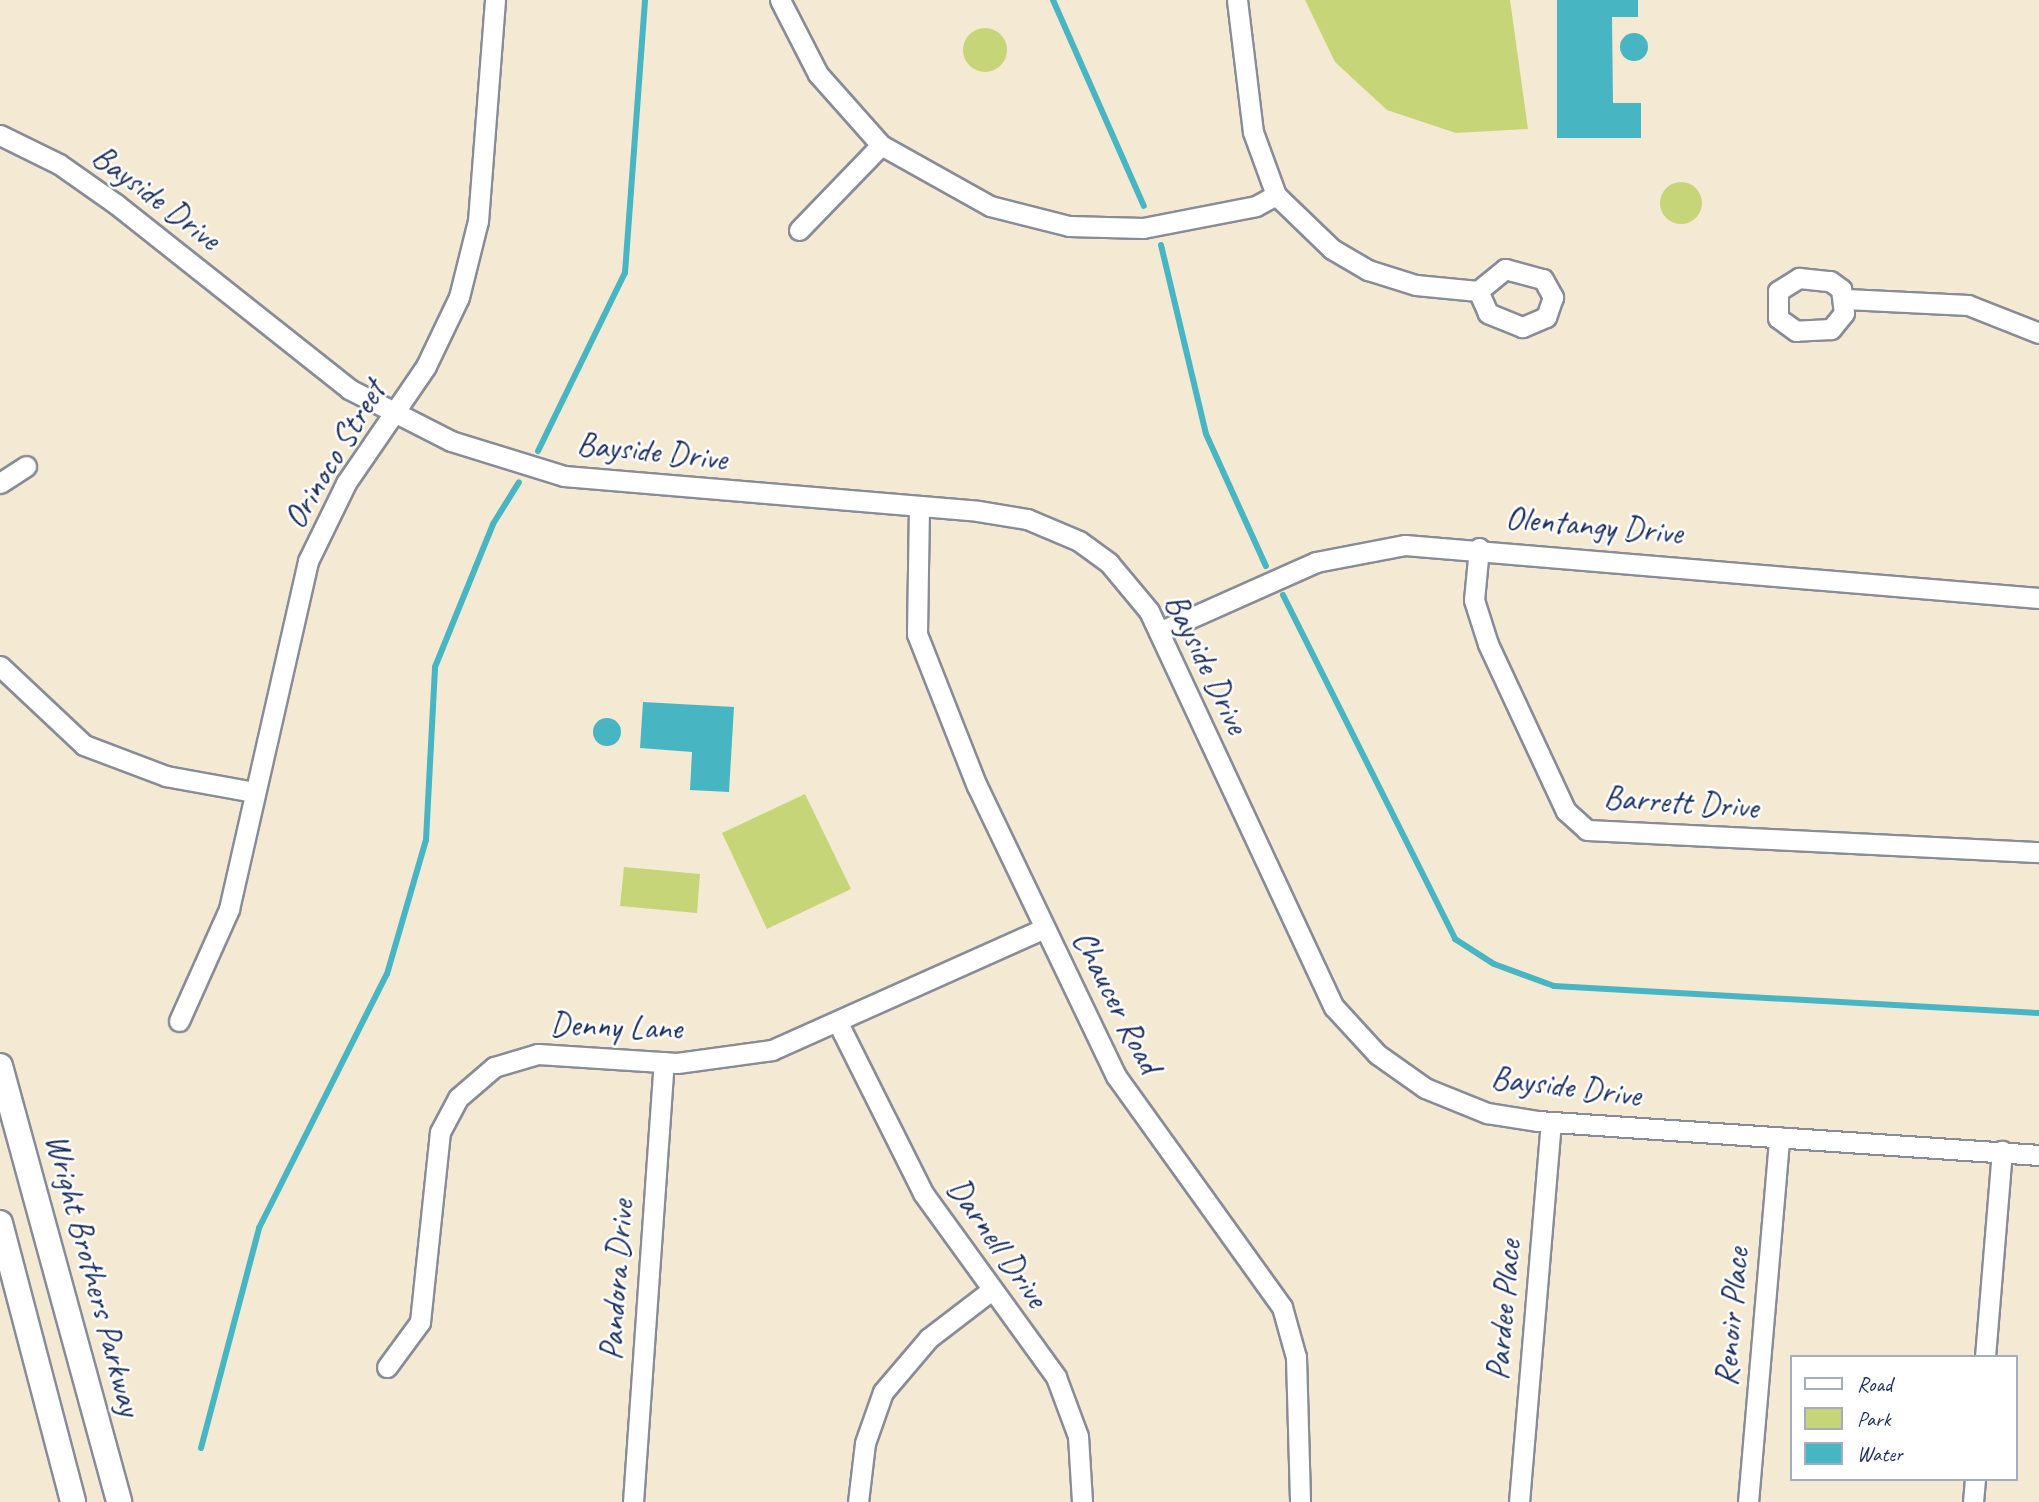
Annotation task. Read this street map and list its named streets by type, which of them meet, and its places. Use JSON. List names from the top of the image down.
{
  "streets": {
    "main road": ["Wright Brothers Parkway"],
    "street": [
      "Bayside Drive",
      "Orinoco Street",
      "Olentangy Drive",
      "Barrett Drive",
      "Chaucer Road",
      "Denny Lane",
      "Darnell Drive",
      "Pandora Drive",
      "Pardee Place",
      "Renoir Place"
    ]
  },
  "crossings": [
    ["Bayside Drive", "Orinoco Street"],
    ["Bayside Drive", "Olentangy Drive"],
    ["Bayside Drive", "Chaucer Road"],
    ["Bayside Drive", "Pardee Place"],
    ["Bayside Drive", "Renoir Place"],
    ["Olentangy Drive", "Barrett Drive"],
    ["Chaucer Road", "Denny Lane"],
    ["Denny Lane", "Darnell Drive"],
    ["Denny Lane", "Pandora Drive"]
  ],
  "legend": ["Road", "Park", "Water"]
}
